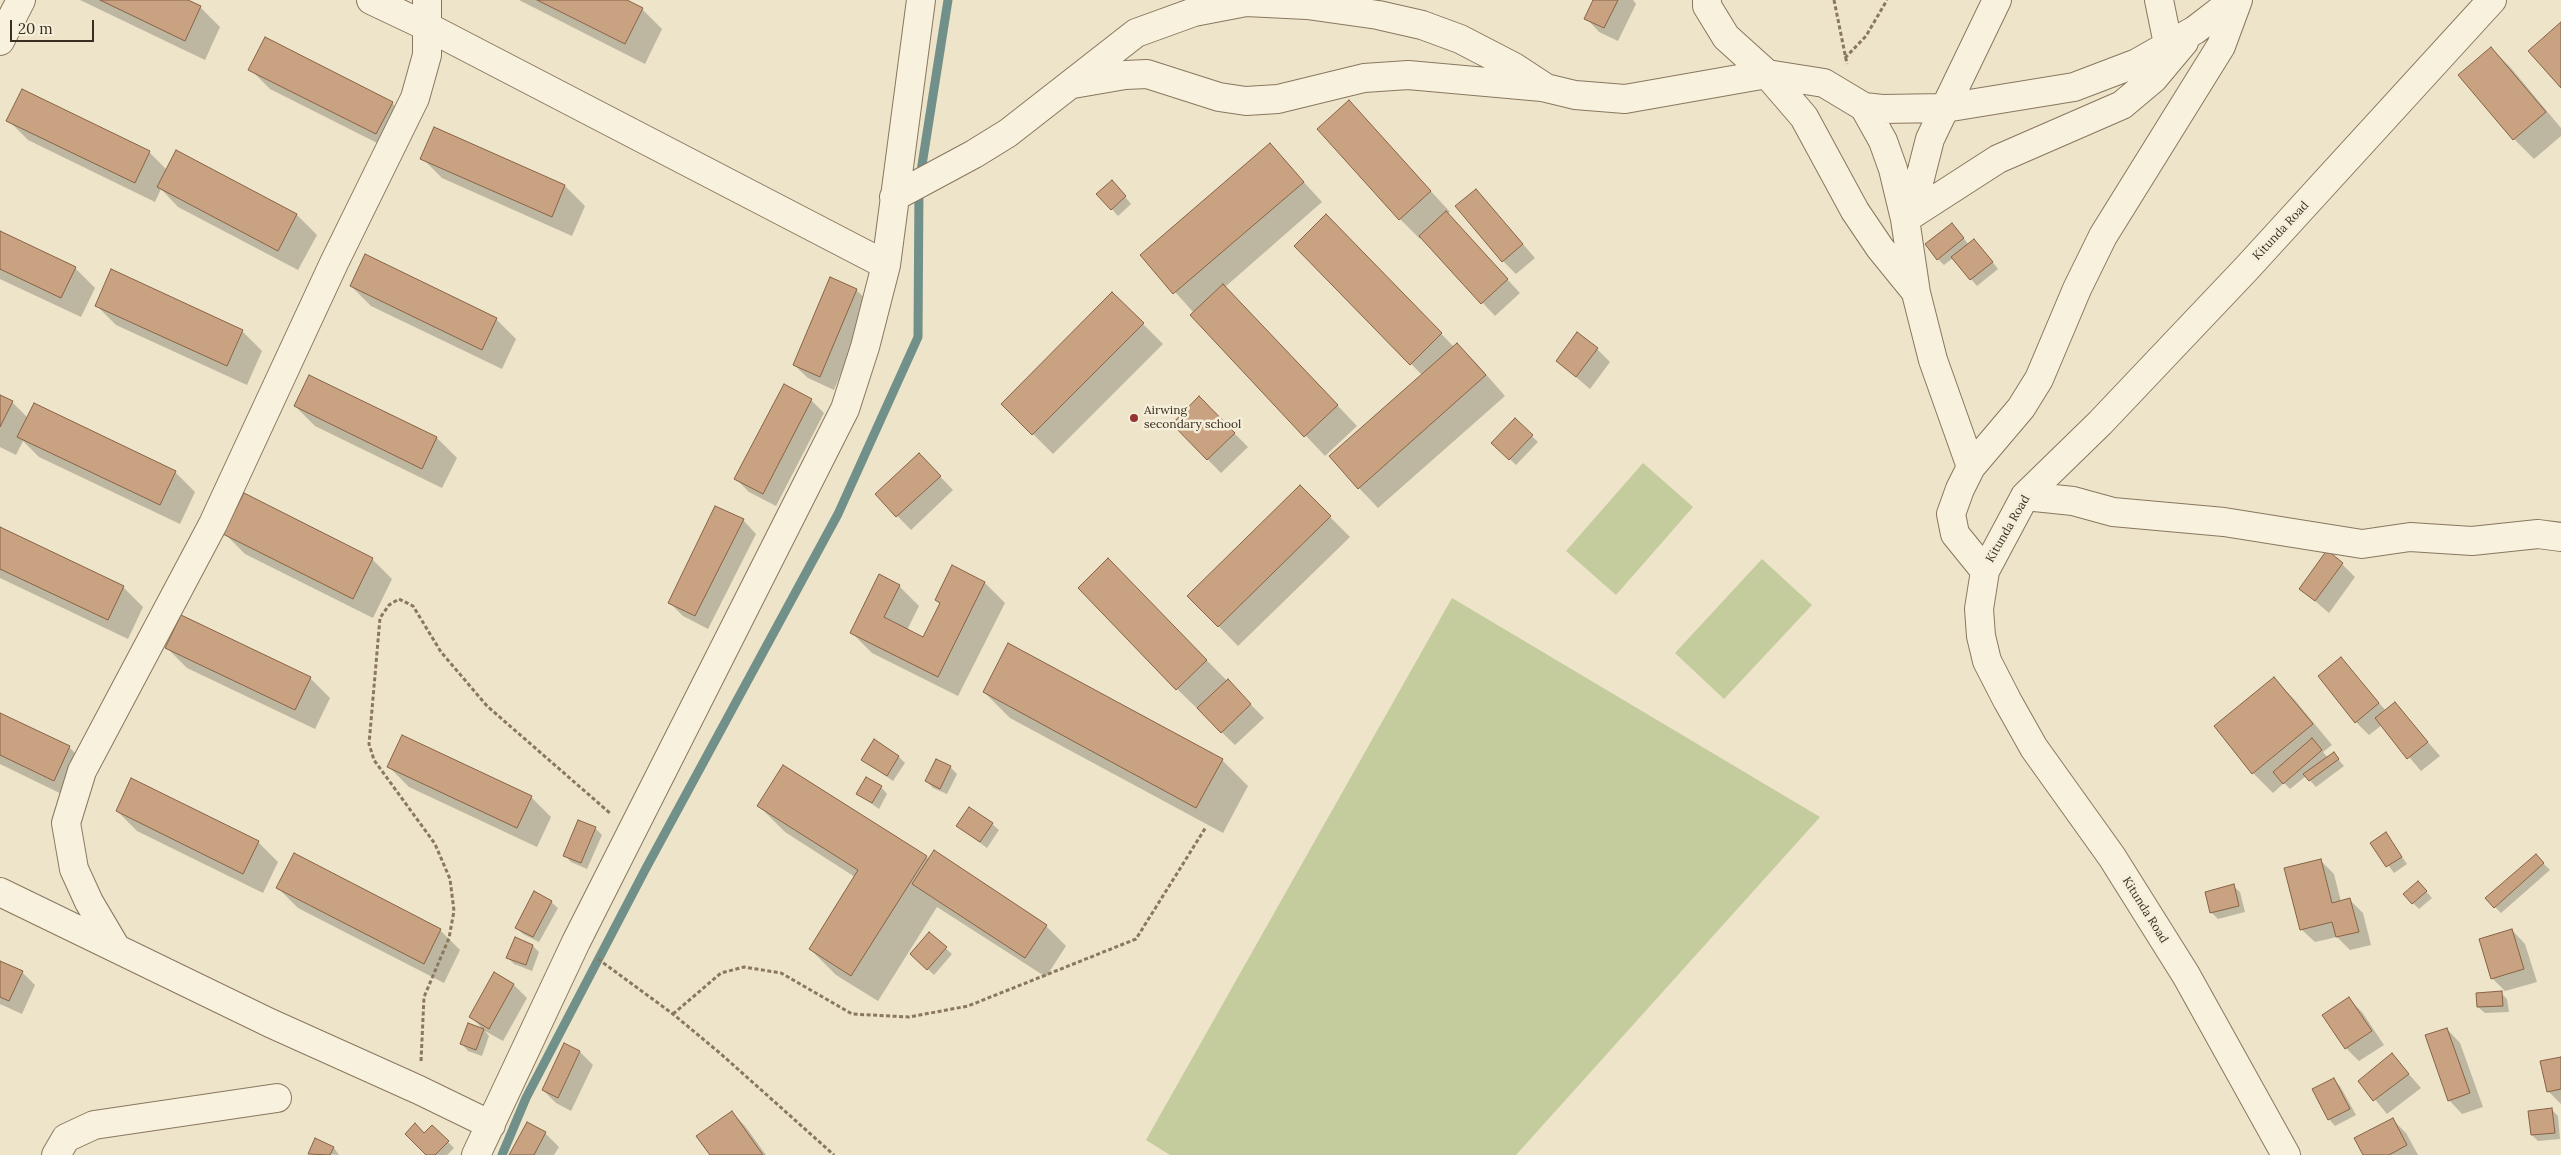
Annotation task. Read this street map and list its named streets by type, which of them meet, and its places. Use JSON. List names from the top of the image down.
{
  "streets": {
    "street": ["Kitunda Road"]
  },
  "places": ["Airwing secondary school"],
  "scale_bar": "20 m"
}
